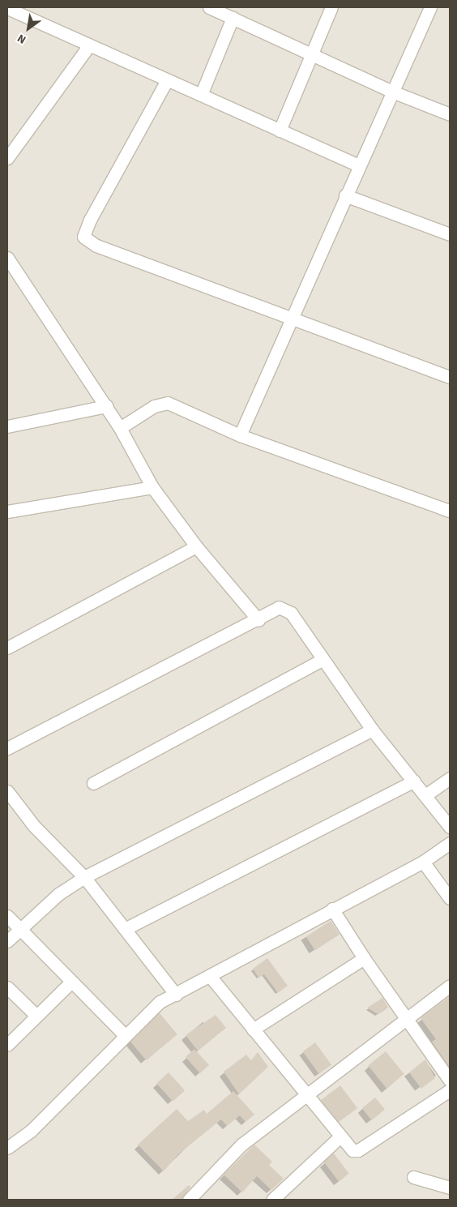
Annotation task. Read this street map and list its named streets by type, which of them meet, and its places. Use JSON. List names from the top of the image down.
{
  "north": "bottom left"
}
